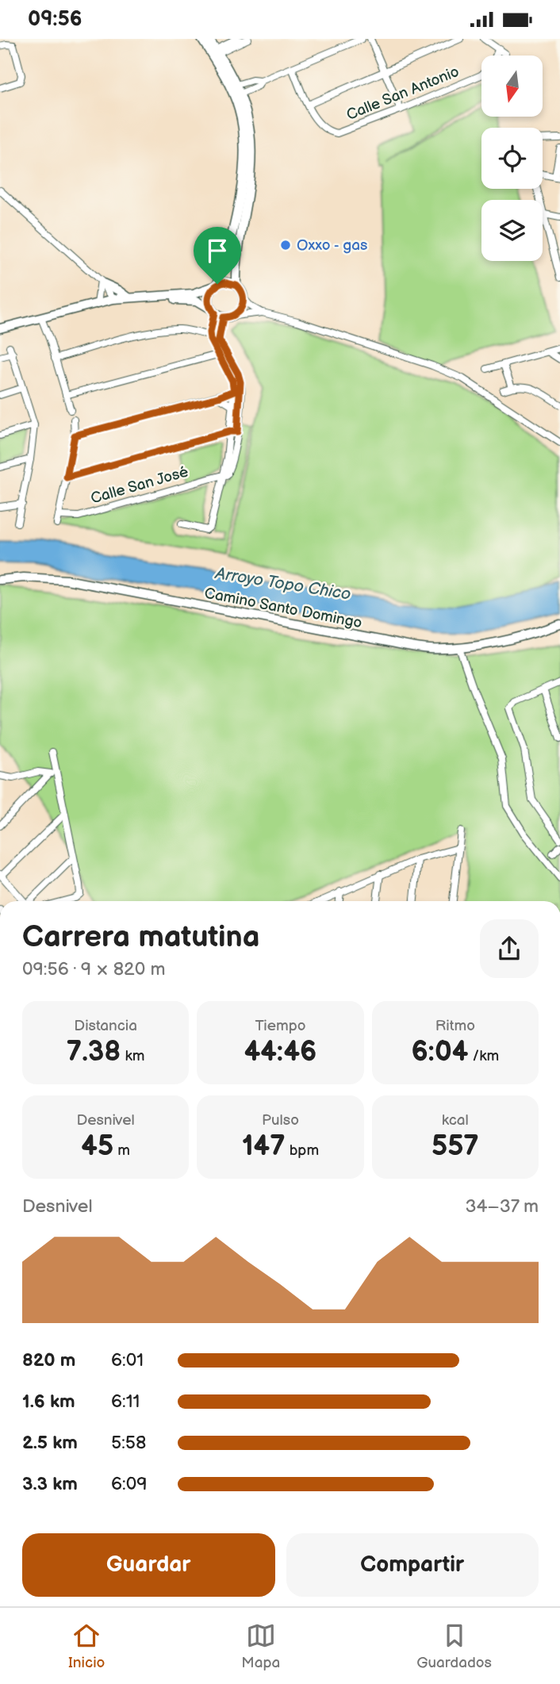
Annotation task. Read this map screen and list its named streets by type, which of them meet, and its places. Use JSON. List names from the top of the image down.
{
  "streets": {
    "street": ["Calle San Antonio", "Calle San José", "Camino Santo Domingo"]
  },
  "water": ["Arroyo Topo Chico"],
  "places": ["Oxxo - gas"],
  "north": "bottom",
  "page": {
    "status": "09:56",
    "heading": ["Carrera matutina", "09:56 · 9 × 820 m"],
    "stats": [
      ["Distancia", "7.38 km"],
      ["Tiempo", "44:46"],
      ["Ritmo", "6:04 /km"],
      ["Desnivel", "45 m"],
      ["Pulso", "147 bpm"],
      ["kcal", "557"]
    ],
    "chart": ["Desnivel", "34–37 m"],
    "list": [
      {
        "name": "820 m",
        "note": "6:01"
      },
      {
        "name": "1.6 km",
        "note": "6:11"
      },
      {
        "name": "2.5 km",
        "note": "5:58"
      },
      {
        "name": "3.3 km",
        "note": "6:09"
      }
    ],
    "buttons": ["Guardar", "Compartir"],
    "tabs": ["Inicio", "Mapa", "Guardados"]
  }
}
